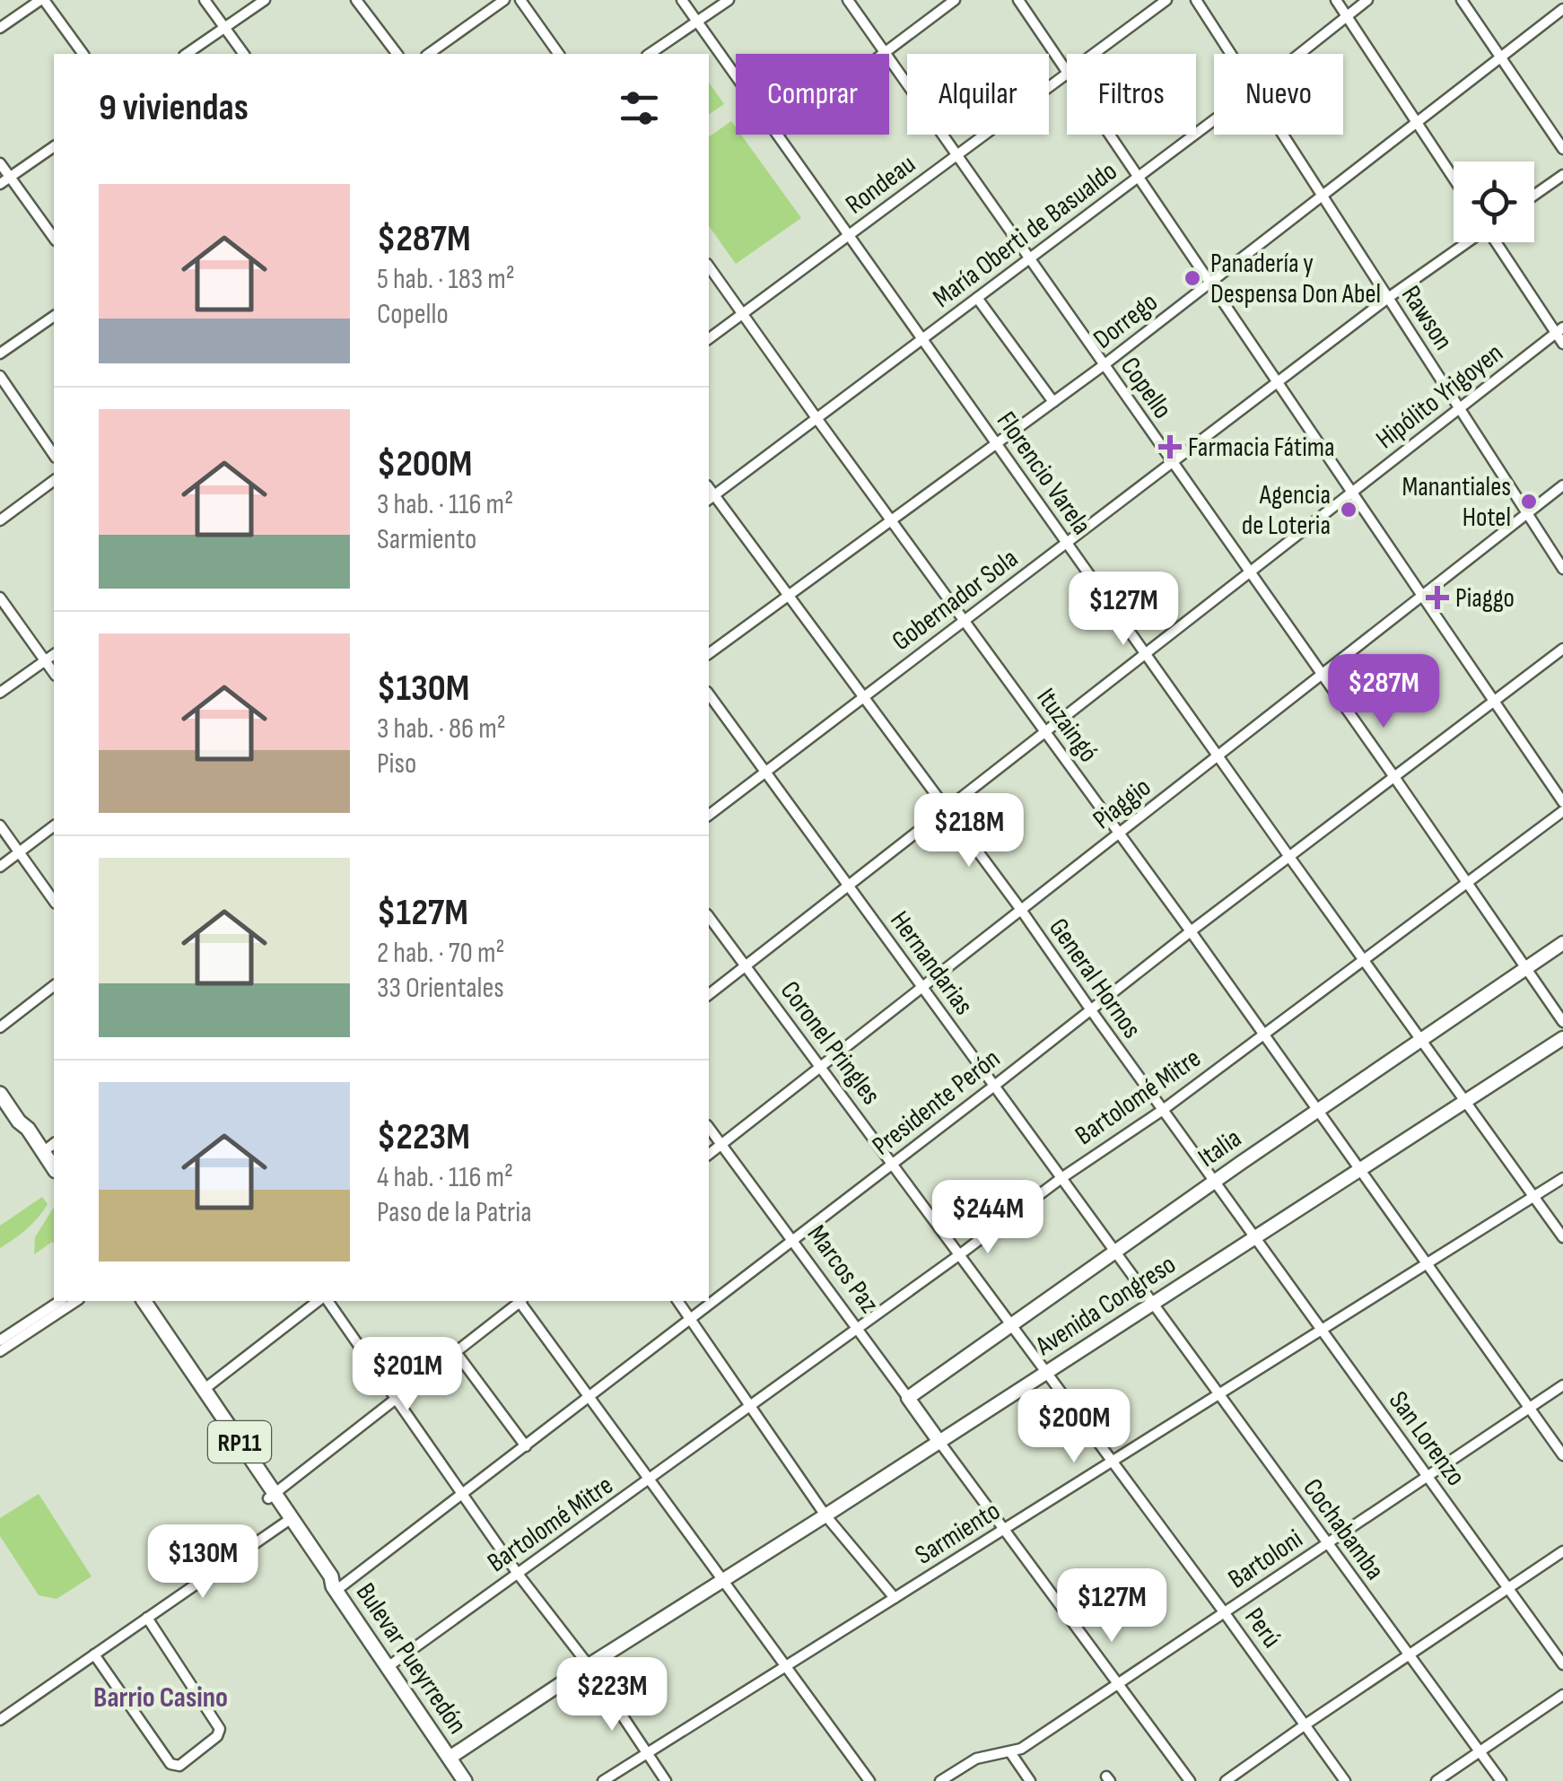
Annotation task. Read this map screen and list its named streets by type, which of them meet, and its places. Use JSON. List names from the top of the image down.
{
  "streets": {
    "main road": ["RP11", "Bulevar Pueyrredón"],
    "street": [
      "Rondeau",
      "María Oberti de Basualdo",
      "Rawson",
      "Dorrego",
      "Copello",
      "Hipólito Yrigoyen",
      "Florencio Varela",
      "Gobernador Sola",
      "Ituzaingó",
      "Piaggio",
      "Hernandarias",
      "General Hornos",
      "Coronel Pringles",
      "Bartolomé Mitre",
      "Presidente Perón",
      "Italia",
      "Marcos Paz",
      "Avenida Congreso",
      "San Lorenzo",
      "Cochabamba",
      "Sarmiento",
      "Bartoloni",
      "Perú"
    ]
  },
  "crossings": [
    ["Rondeau", "Copello"],
    ["Rondeau", "Florencio Varela"],
    ["Rondeau", "Ituzaingó"],
    ["María Oberti de Basualdo", "Copello"],
    ["María Oberti de Basualdo", "Florencio Varela"],
    ["María Oberti de Basualdo", "Ituzaingó"],
    ["María Oberti de Basualdo", "General Hornos"],
    ["Rawson", "Dorrego"],
    ["Rawson", "Hipólito Yrigoyen"],
    ["Rawson", "Gobernador Sola"],
    ["Rawson", "Piaggio"],
    ["Dorrego", "Copello"],
    ["Dorrego", "Florencio Varela"],
    ["Dorrego", "Ituzaingó"],
    ["Dorrego", "General Hornos"],
    ["Copello", "Hipólito Yrigoyen"],
    ["Copello", "Gobernador Sola"],
    ["Copello", "Piaggio"],
    ["Copello", "Bartolomé Mitre"],
    ["Copello", "Presidente Perón"],
    ["Copello", "Italia"],
    ["Hipólito Yrigoyen", "Florencio Varela"],
    ["Hipólito Yrigoyen", "Ituzaingó"],
    ["Hipólito Yrigoyen", "Hernandarias"],
    ["Hipólito Yrigoyen", "General Hornos"],
    ["Hipólito Yrigoyen", "Coronel Pringles"],
    ["Florencio Varela", "Gobernador Sola"],
    ["Florencio Varela", "Piaggio"],
    ["Florencio Varela", "Bartolomé Mitre"],
    ["Florencio Varela", "Presidente Perón"],
    ["Florencio Varela", "Italia"],
    ["Florencio Varela", "Avenida Congreso"],
    ["Florencio Varela", "Sarmiento"],
    ["Gobernador Sola", "Ituzaingó"],
    ["Gobernador Sola", "Hernandarias"],
    ["Gobernador Sola", "General Hornos"],
    ["Ituzaingó", "Piaggio"],
    ["Ituzaingó", "Bartolomé Mitre"],
    ["Ituzaingó", "Presidente Perón"],
    ["Ituzaingó", "Italia"],
    ["Ituzaingó", "Avenida Congreso"],
    ["Ituzaingó", "Sarmiento"],
    ["Ituzaingó", "Bartoloni"],
    ["Piaggio", "Hernandarias"],
    ["Piaggio", "General Hornos"],
    ["Piaggio", "Coronel Pringles"],
    ["Piaggio", "Marcos Paz"],
    ["Hernandarias", "Bartolomé Mitre"],
    ["Hernandarias", "Presidente Perón"],
    ["Hernandarias", "Italia"],
    ["Hernandarias", "Avenida Congreso"],
    ["Hernandarias", "Cochabamba"],
    ["General Hornos", "Bartolomé Mitre"],
    ["General Hornos", "Presidente Perón"],
    ["General Hornos", "Italia"],
    ["General Hornos", "Avenida Congreso"],
    ["General Hornos", "San Lorenzo"],
    ["Coronel Pringles", "Bartolomé Mitre"],
    ["Coronel Pringles", "Presidente Perón"],
    ["Coronel Pringles", "Italia"],
    ["Coronel Pringles", "Avenida Congreso"],
    ["Coronel Pringles", "Perú"],
    ["Bartolomé Mitre", "Marcos Paz"],
    ["Bartolomé Mitre", "Bulevar Pueyrredón"],
    ["Presidente Perón", "Marcos Paz"],
    ["Presidente Perón", "Bulevar Pueyrredón"],
    ["Italia", "Marcos Paz"],
    ["Marcos Paz", "Avenida Congreso"],
    ["Avenida Congreso", "San Lorenzo"],
    ["Avenida Congreso", "RP11"],
    ["Avenida Congreso", "Cochabamba"],
    ["Avenida Congreso", "Perú"],
    ["Avenida Congreso", "Bulevar Pueyrredón"],
    ["San Lorenzo", "Sarmiento"],
    ["San Lorenzo", "Bartoloni"],
    ["RP11", "Bulevar Pueyrredón"],
    ["Cochabamba", "Sarmiento"],
    ["Cochabamba", "Bartoloni"],
    ["Sarmiento", "Perú"],
    ["Bartoloni", "Perú"]
  ],
  "districts": ["Barrio Casino"],
  "places": {
    "other": ["Panadería y Despensa Don Abel", "Manantiales Hotel", "Agencia de Loteria"],
    "health": ["Farmacia Fátima", "Piaggo"]
  },
  "page": {
    "chip": [
      "Comprar",
      "Alquilar",
      "Filtros",
      "Nuevo"
    ],
    "heading": "9 viviendas",
    "list": [
      {
        "name": "$287M",
        "note": "5 hab. · 183 m² · Copello"
      },
      {
        "name": "$200M",
        "note": "3 hab. · 116 m² · Sarmiento"
      },
      {
        "name": "$130M",
        "note": "3 hab. · 86 m² · Piso"
      },
      {
        "name": "$127M",
        "note": "2 hab. · 70 m² · 33 Orientales"
      },
      {
        "name": "$223M",
        "note": "4 hab. · 116 m² · Paso de la Patria"
      }
    ],
    "price": [
      "$127M",
      "$287M",
      "$218M",
      "$244M",
      "$201M",
      "$200M",
      "$130M",
      "$127M",
      "$223M"
    ]
  }
}
